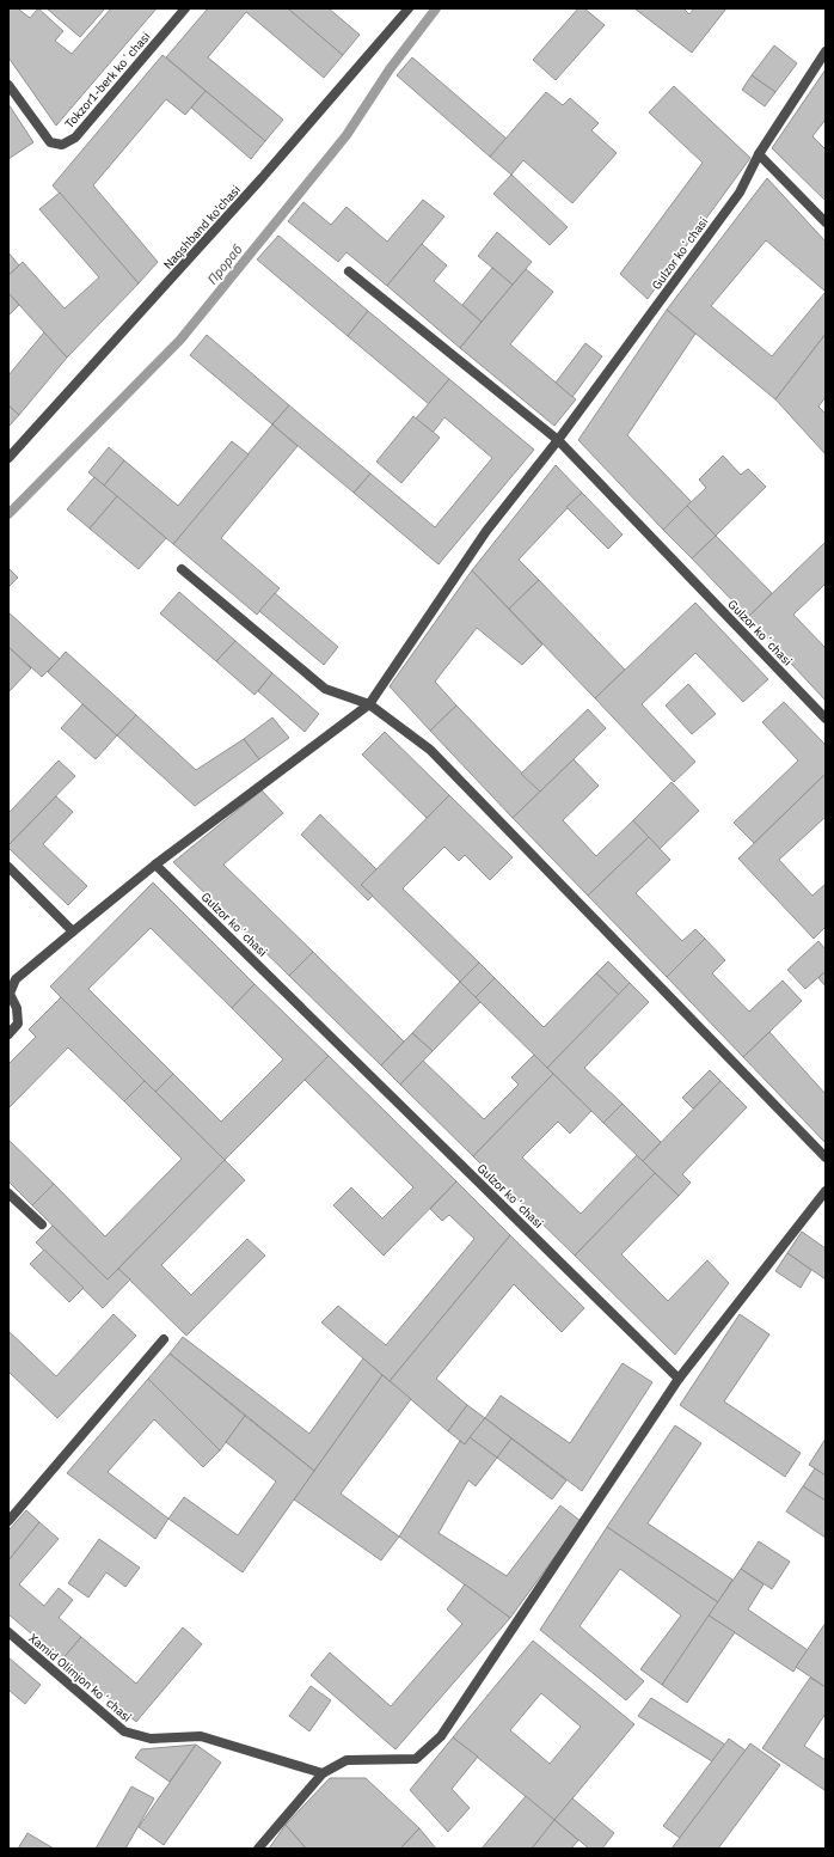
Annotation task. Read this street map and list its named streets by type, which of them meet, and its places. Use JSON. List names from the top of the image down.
{
  "streets": {
    "street": [
      "Tokzor1-berk koʻchasi",
      "Naqshband ko'chasi",
      "Gulzor koʻchasi",
      "Xamid Olimjon koʻchasi"
    ]
  },
  "water": ["Прораб"]
}
